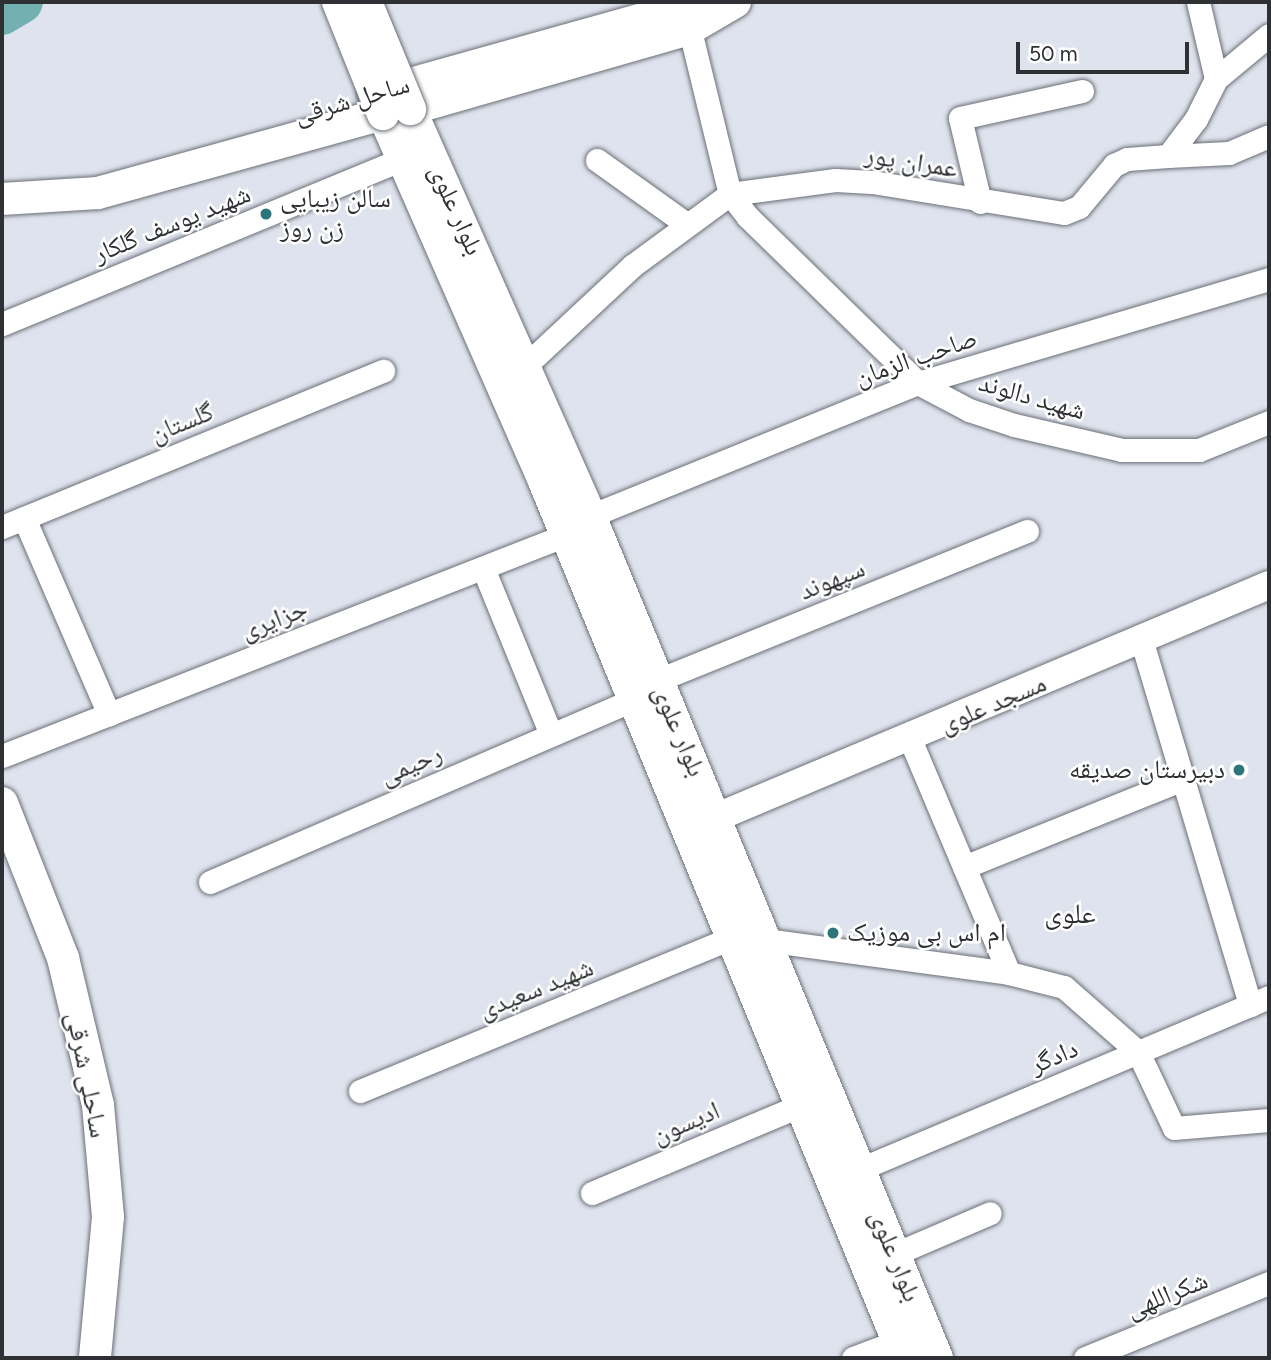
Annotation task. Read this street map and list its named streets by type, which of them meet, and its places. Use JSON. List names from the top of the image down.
{
  "streets": {
    "main road": ["ساحل شرقی", "بلوار علوی", "ساحلی شرقی"],
    "street": [
      "عمران پور",
      "شهید یوسف گلکار",
      "صاحب الزمان",
      "شهید دالوند",
      "گلستان",
      "سپهوند",
      "جزایری",
      "مسجد علوی",
      "رحیمی",
      "شهید سعیدی",
      "دادگر",
      "ادیسون",
      "شکراللهی"
    ]
  },
  "crossings": [
    ["عمران پور", "بلوار علوی"],
    ["عمران پور", "شهید دالوند"],
    ["بلوار علوی", "شهید یوسف گلکار"],
    ["بلوار علوی", "صاحب الزمان"],
    ["بلوار علوی", "سپهوند"],
    ["بلوار علوی", "جزایری"],
    ["بلوار علوی", "مسجد علوی"],
    ["بلوار علوی", "رحیمی"],
    ["بلوار علوی", "شهید سعیدی"],
    ["بلوار علوی", "دادگر"],
    ["بلوار علوی", "ادیسون"],
    ["صاحب الزمان", "شهید دالوند"],
    ["صاحب الزمان", "جزایری"],
    ["سپهوند", "رحیمی"]
  ],
  "districts": ["علوی"],
  "places": ["سالن زیبایی زن روز", "دبیرستان صدیقه", "ام اس بی موزیک"],
  "scale_bar": "50 m"
}
